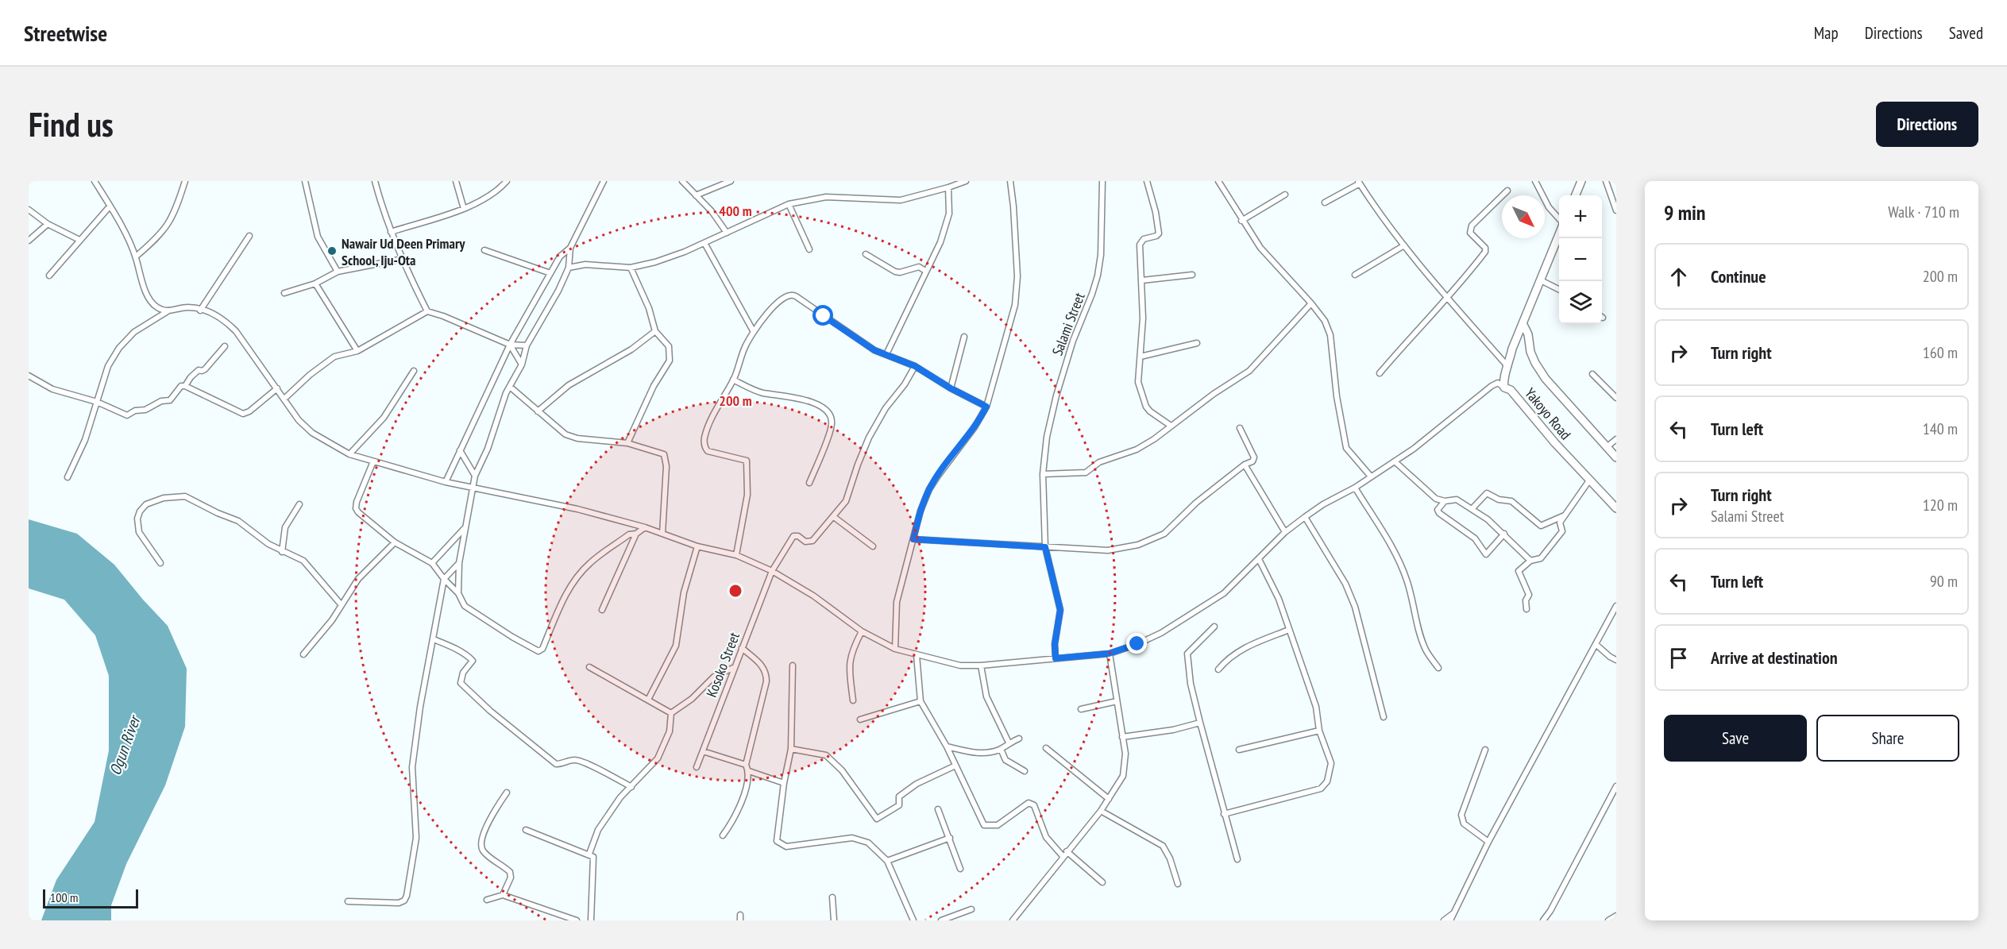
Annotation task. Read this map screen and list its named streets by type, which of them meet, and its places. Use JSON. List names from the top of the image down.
{
  "streets": {
    "main road": ["Yakoyo Road"],
    "street": ["Salami Street", "Kosoko Street"]
  },
  "water": ["Ogun River"],
  "places": ["Nawair Ud Deen Primary School, Iju-Ota"],
  "scale_bar": "100 m",
  "north": "bottom right",
  "page": {
    "header": "Streetwise",
    "nav": ["Map", "Directions", "Saved"],
    "buttons": [
      "Directions",
      ["Save", "Share"]
    ],
    "title": "Find us",
    "heading": ["9 min", "Walk · 710 m"],
    "map_buttons": ["+", "−"],
    "list": [
      ["Continue", "200 m"],
      ["Turn right", "160 m"],
      ["Turn left", "140 m"],
      ["Turn right", "Salami Street", "120 m"],
      ["Turn left", "90 m"],
      "Arrive at destination"
    ],
    "scale": "100 m"
  },
  "rings": ["400 m", "200 m"]
}
